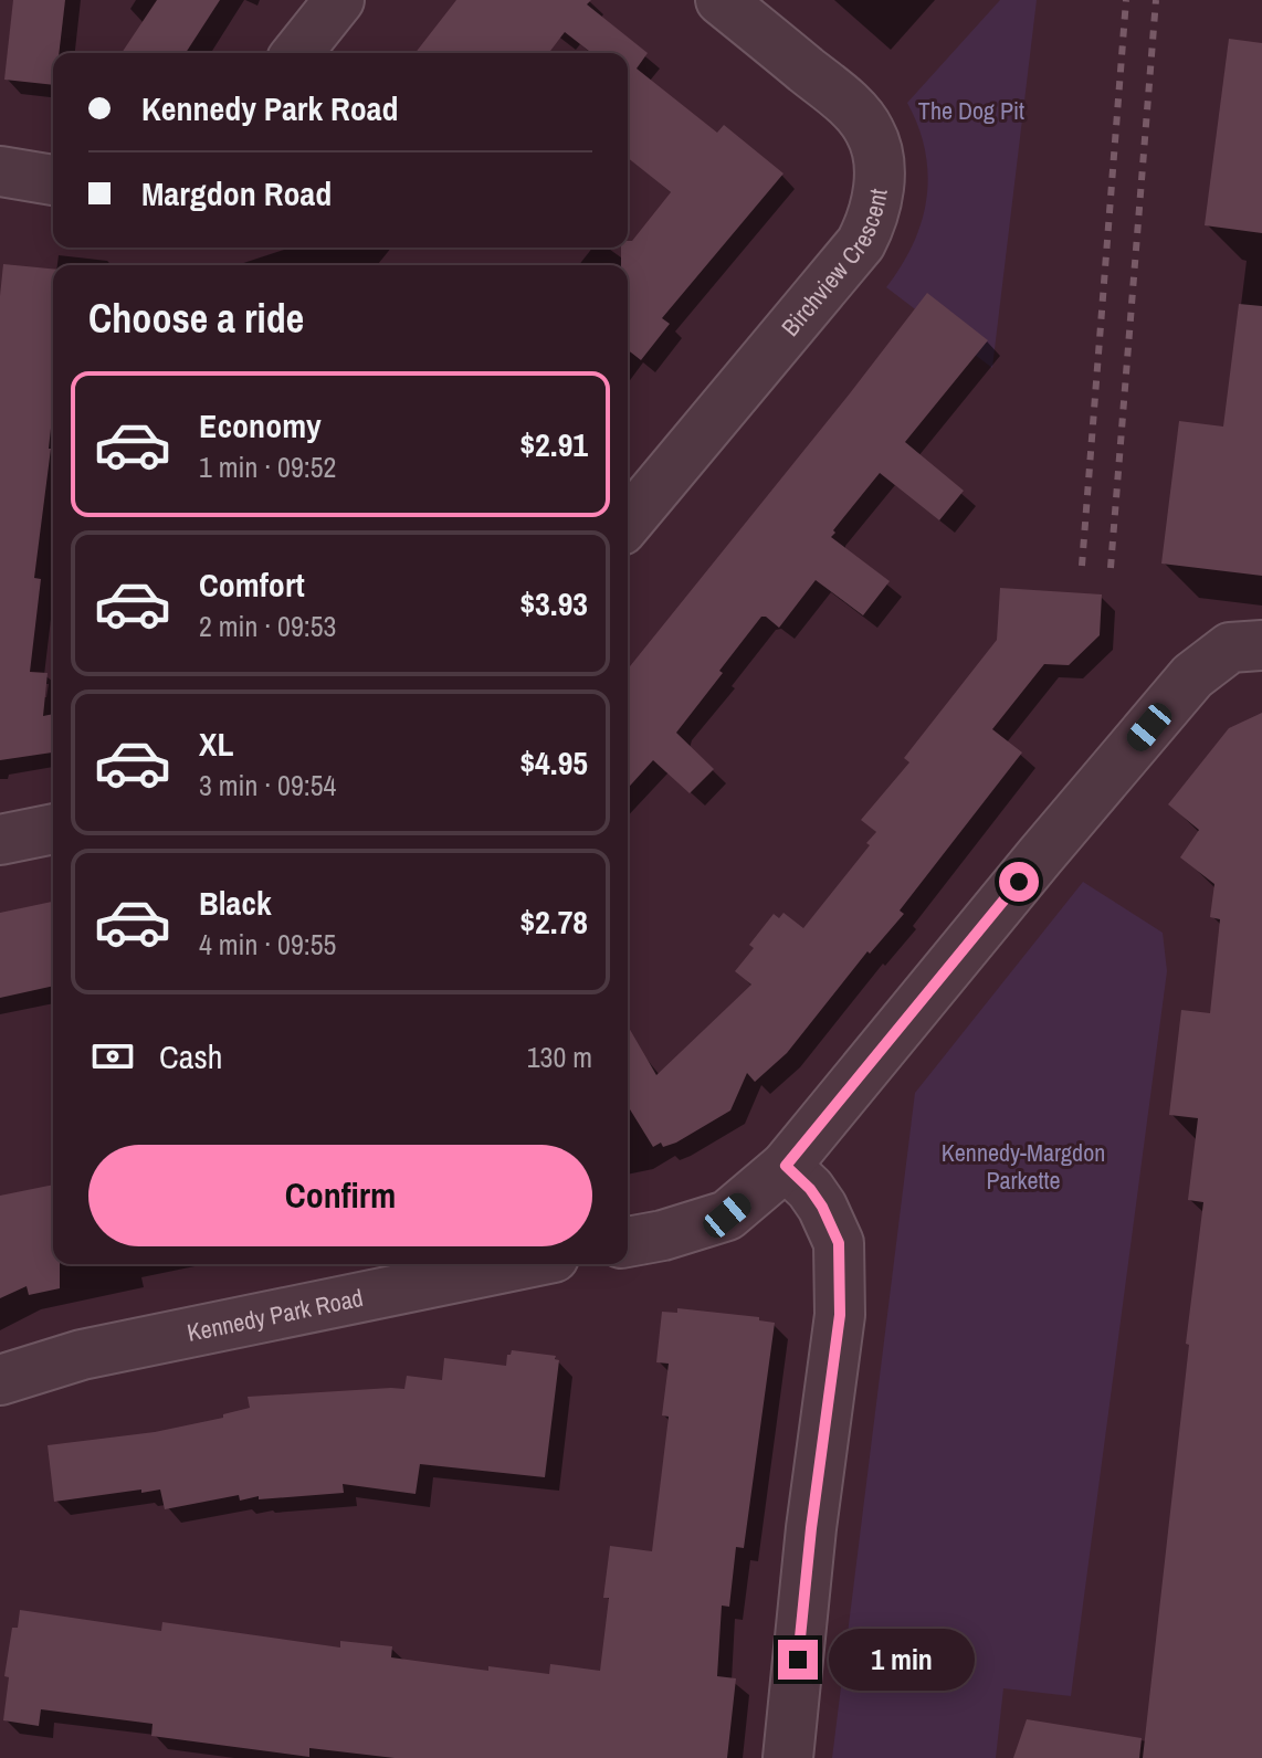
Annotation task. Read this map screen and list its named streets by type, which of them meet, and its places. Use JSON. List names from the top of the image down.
{
  "streets": {
    "street": ["Birchview Crescent", "Kennedy Park Road"]
  },
  "parks": ["The Dog Pit", "Kennedy-Margdon Parkette"],
  "page": {
    "banner": ["Kennedy Park Road", "Margdon Road"],
    "heading": "Choose a ride",
    "list": [
      {
        "name": "Economy",
        "note": "1 min · 09:52",
        "value": "$2.91"
      },
      {
        "name": "Comfort",
        "note": "2 min · 09:53",
        "value": "$3.93"
      },
      {
        "name": "XL",
        "note": "3 min · 09:54",
        "value": "$4.95"
      },
      {
        "name": "Black",
        "note": "4 min · 09:55",
        "value": "$2.78"
      }
    ],
    "pay": ["Cash", "130 m"],
    "buttons": "Confirm",
    "bubble": "1 min"
  }
}
